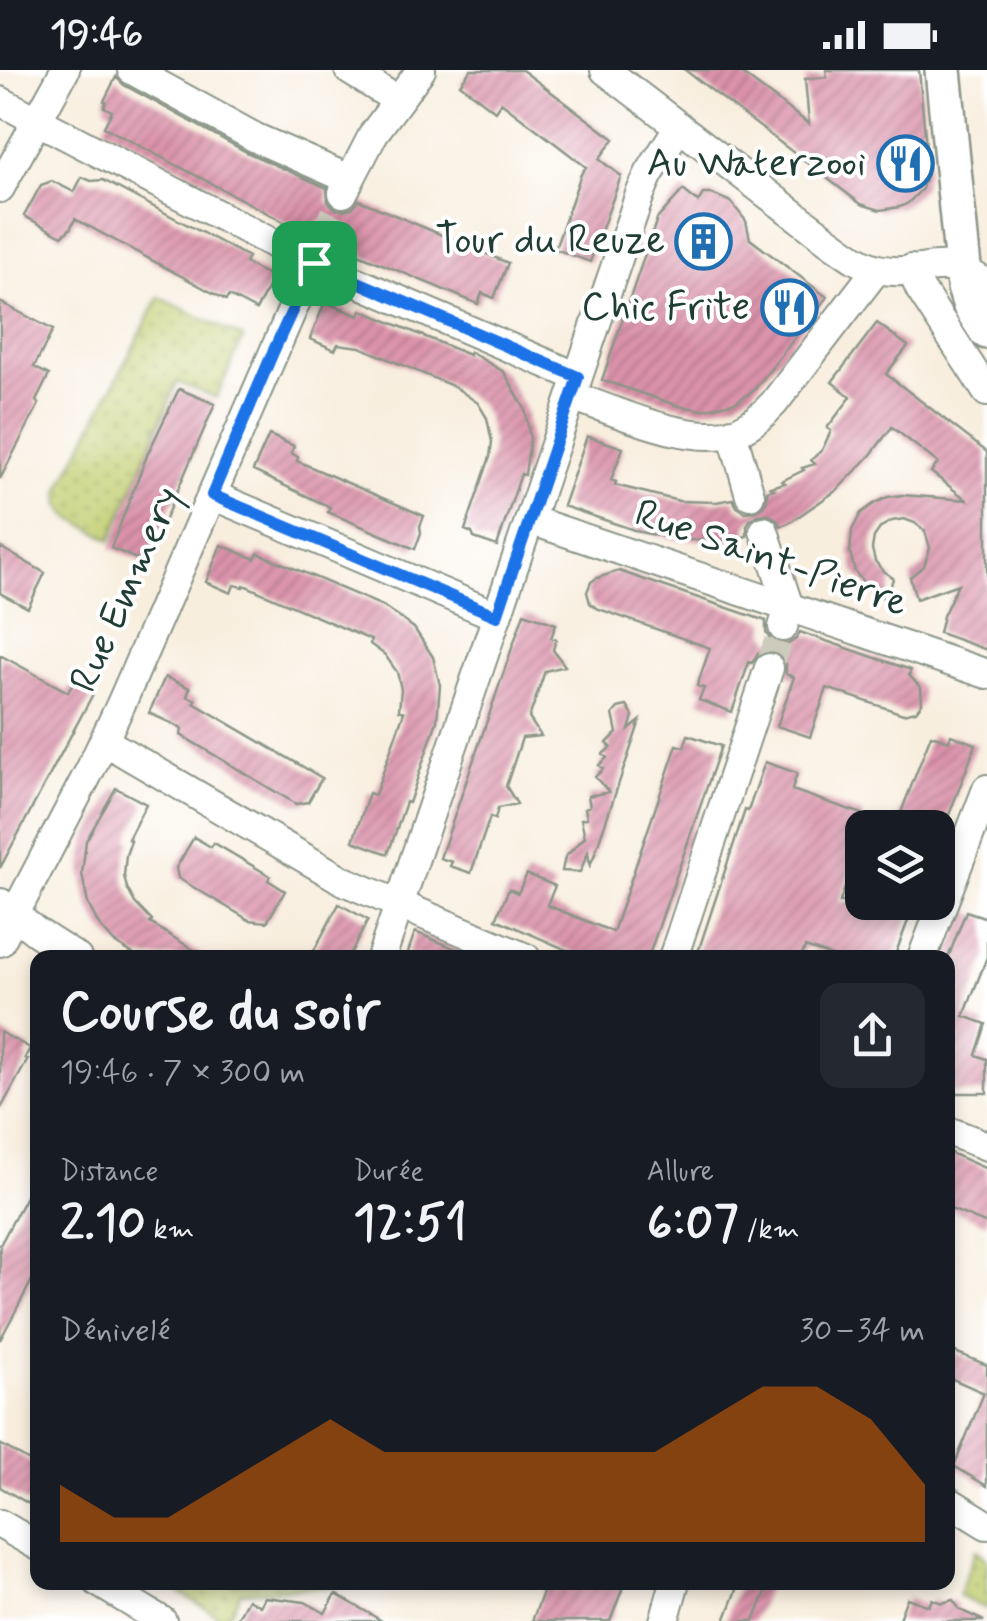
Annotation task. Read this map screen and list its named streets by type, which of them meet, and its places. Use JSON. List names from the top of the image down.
{
  "streets": {
    "street": ["Rue Saint-Pierre", "Rue Emmery"]
  },
  "places": {
    "restaurant": ["Au Waterzooi", "Chic Frite"],
    "building": ["Tour du Reuze"]
  },
  "page": {
    "status": "19:46",
    "heading": ["Course du soir", "19:46 · 7 × 300 m"],
    "stats": [
      ["Distance", "2.10 km"],
      ["Durée", "12:51"],
      ["Allure", "6:07 /km"]
    ],
    "chart": ["Dénivelé", "30–34 m"]
  }
}
